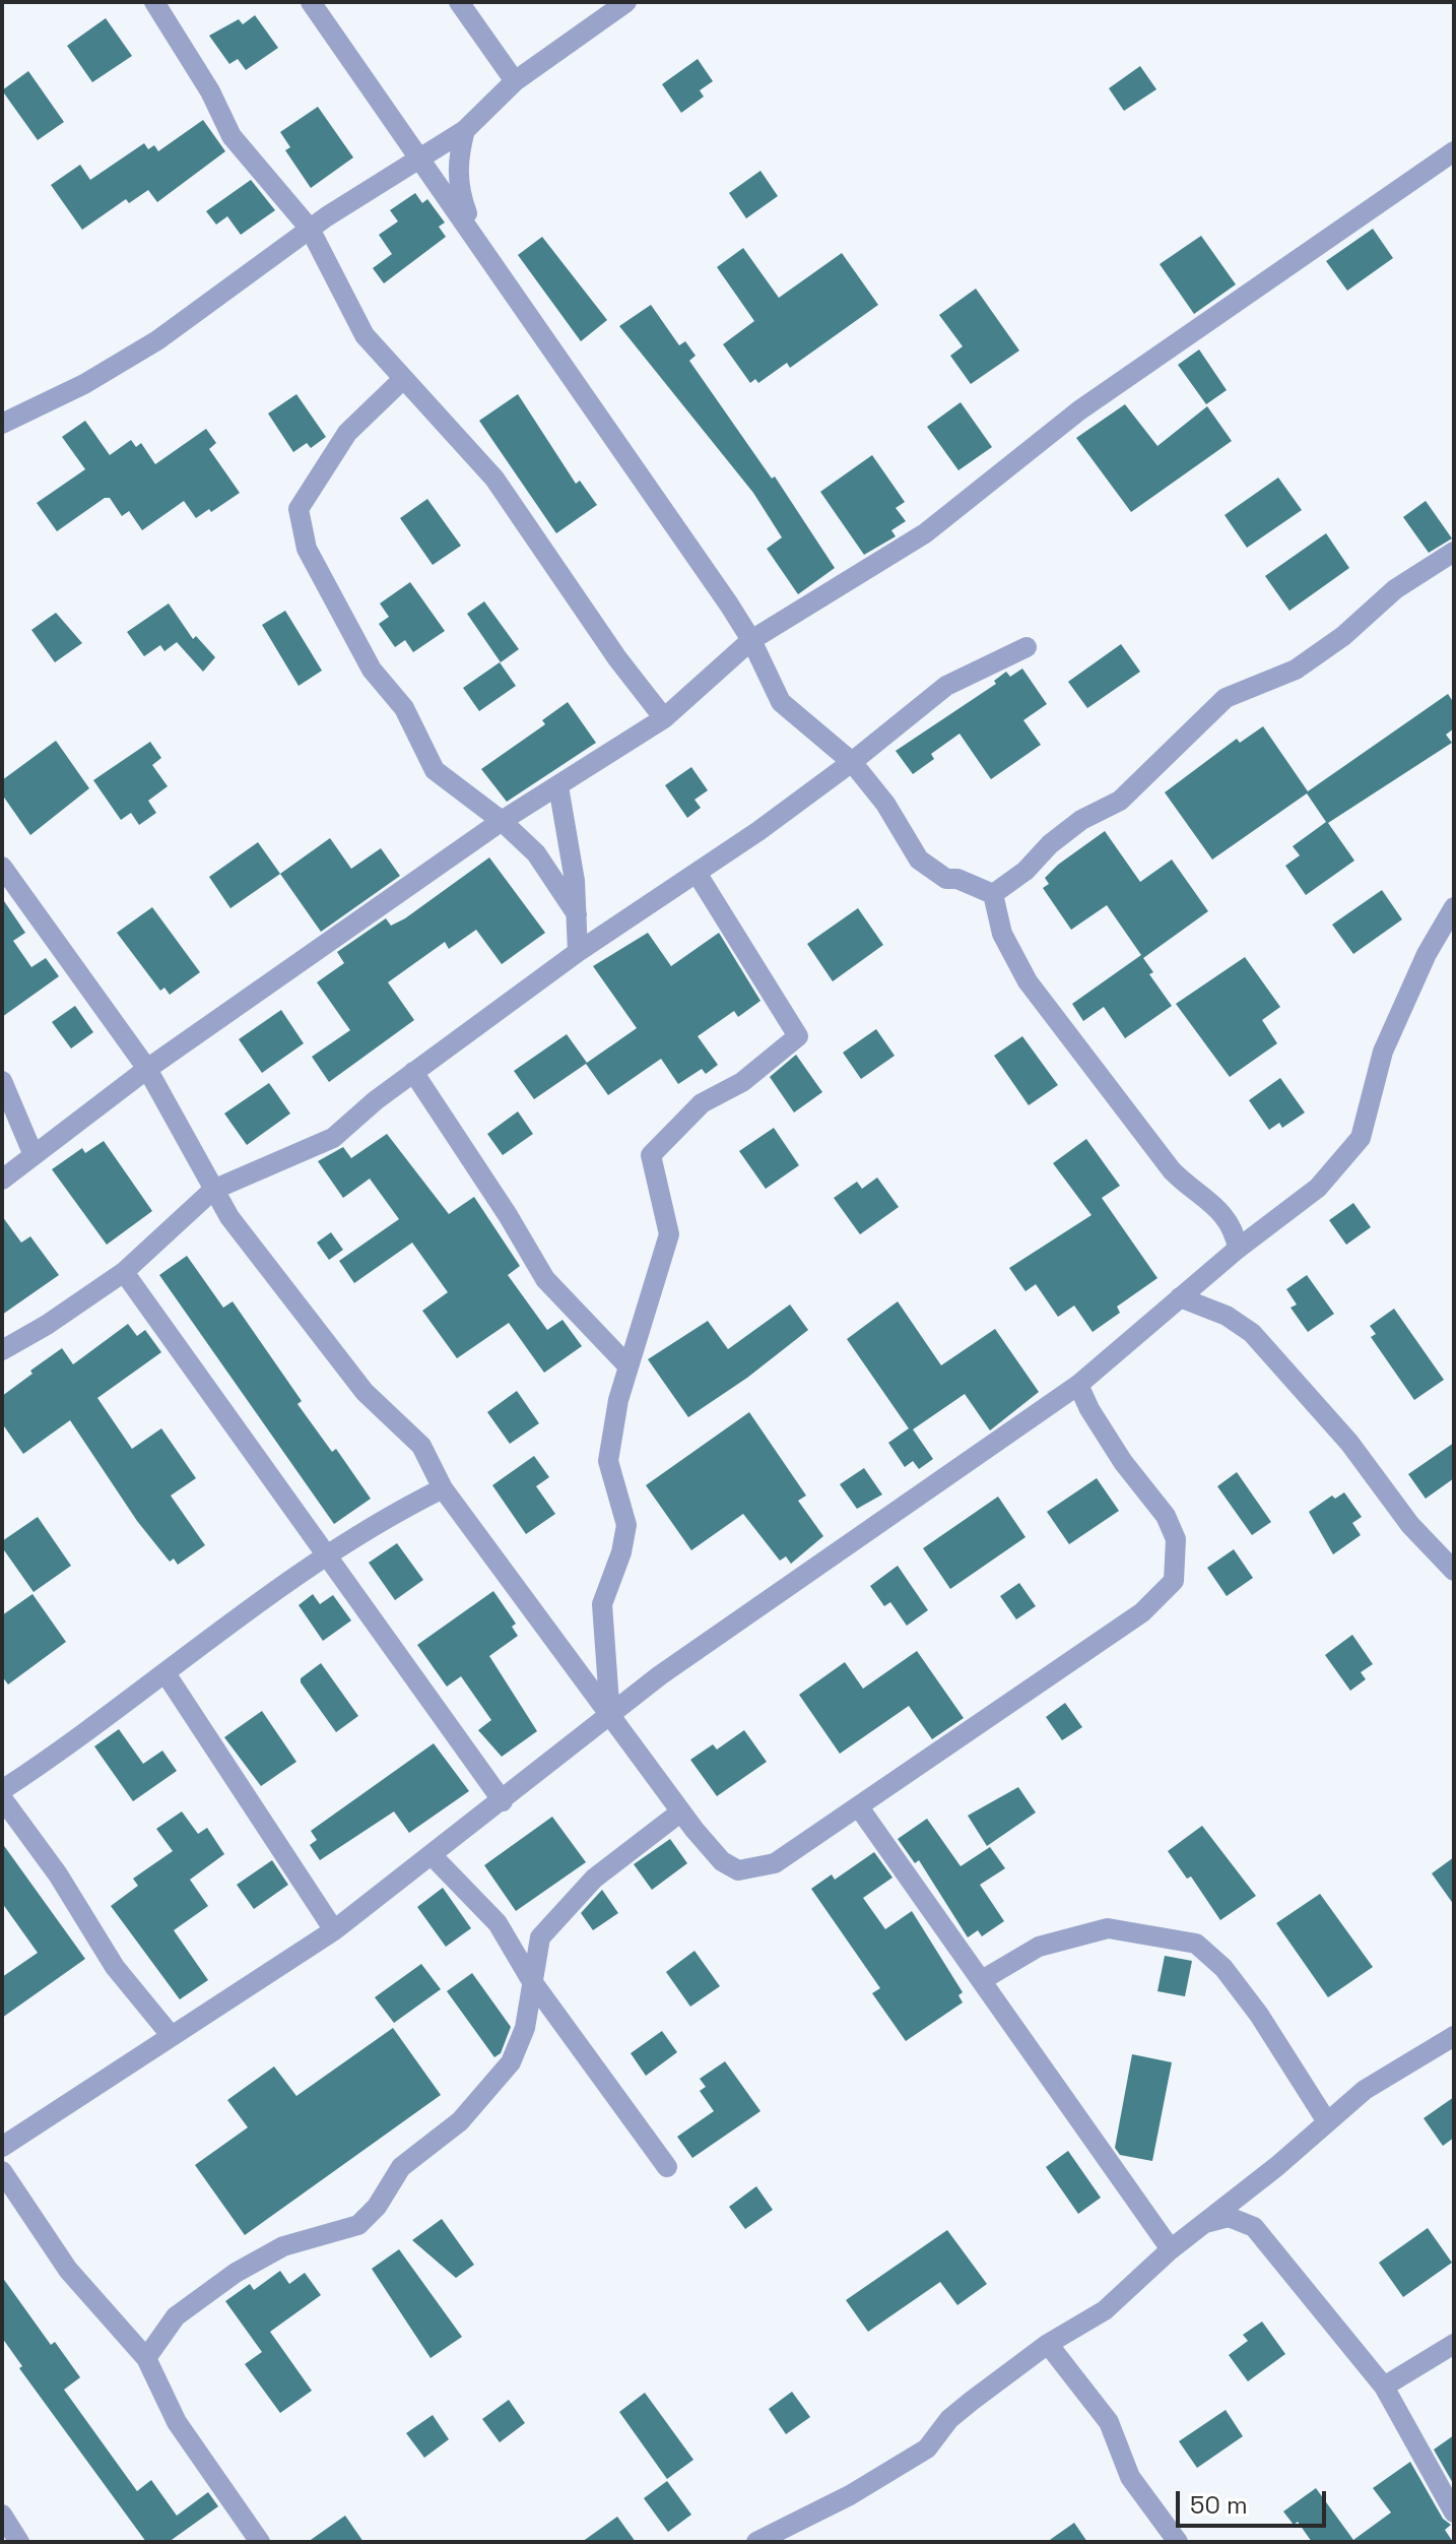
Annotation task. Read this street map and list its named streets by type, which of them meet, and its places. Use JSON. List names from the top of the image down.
{
  "scale_bar": "50 m"
}
